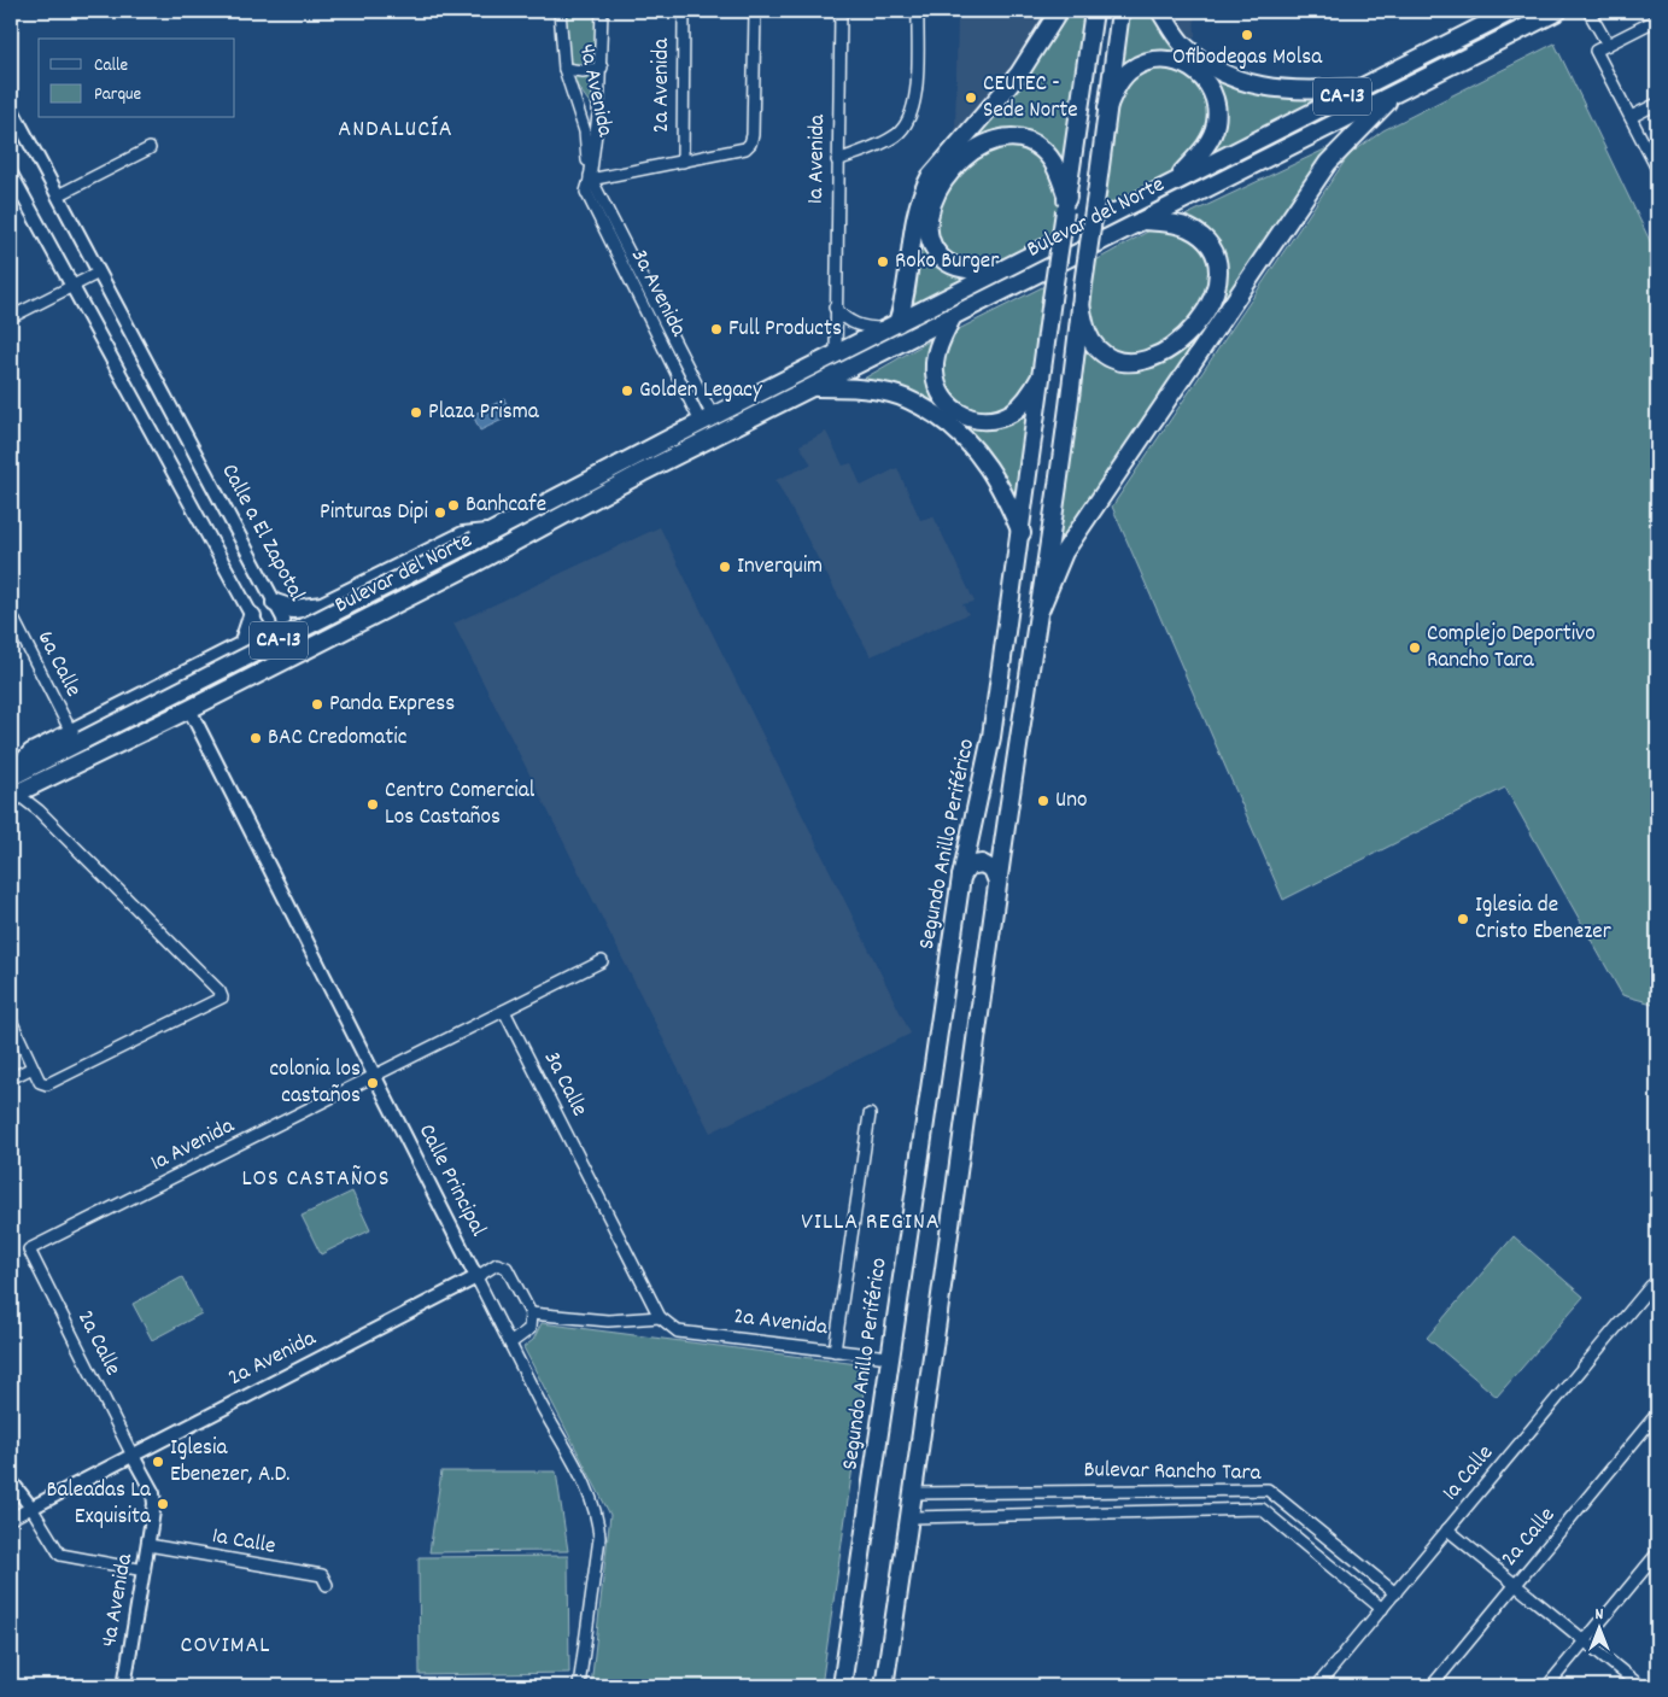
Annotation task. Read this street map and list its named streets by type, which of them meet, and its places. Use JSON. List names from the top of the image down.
{
  "streets": {
    "main road": ["CA-13", "Bulevar del Norte", "Segundo Anillo Periférico"],
    "street": [
      "2a Avenida",
      "4a Avenida",
      "1a Avenida",
      "3a Avenida",
      "Calle a El Zapotal",
      "6a Calle",
      "3a Calle",
      "Calle Principal",
      "2a Calle",
      "Bulevar Rancho Tara",
      "1a Calle"
    ]
  },
  "crossings": [
    ["2a Avenida", "4a Avenida"],
    ["2a Avenida", "Segundo Anillo Periférico"],
    ["2a Avenida", "3a Calle"],
    ["2a Avenida", "Calle Principal"],
    ["2a Avenida", "2a Calle"],
    ["4a Avenida", "3a Avenida"],
    ["4a Avenida", "2a Calle"],
    ["4a Avenida", "1a Calle"],
    ["1a Avenida", "Bulevar del Norte"],
    ["1a Avenida", "3a Calle"],
    ["1a Avenida", "Calle Principal"],
    ["1a Avenida", "2a Calle"],
    ["Bulevar del Norte", "3a Avenida"],
    ["Bulevar del Norte", "6a Calle"],
    ["Bulevar del Norte", "Calle Principal"],
    ["Bulevar Rancho Tara", "1a Calle"]
  ],
  "districts": [
    "ANDALUCÍA",
    "LOS CASTAÑOS",
    "VILLA REGINA",
    "COVIMAL"
  ],
  "places": [
    "Ofibodegas Molsa",
    "CEUTEC - Sede Norte",
    "Roko Burger",
    "Full Products",
    "Golden Legacy",
    "Plaza Prisma",
    "Banhcafe",
    "Pinturas Dipi",
    "Inverquim",
    "Complejo Deportivo Rancho Tara",
    "Panda Express",
    "BAC Credomatic",
    "Uno",
    "Centro Comercial Los Castaños",
    "Iglesia de Cristo Ebenezer",
    "colonia los castaños",
    "Iglesia Ebenezer, A.D.",
    "Baleadas La Exquisita"
  ],
  "legend": ["Calle", "Parque"],
  "north": "top"
}
